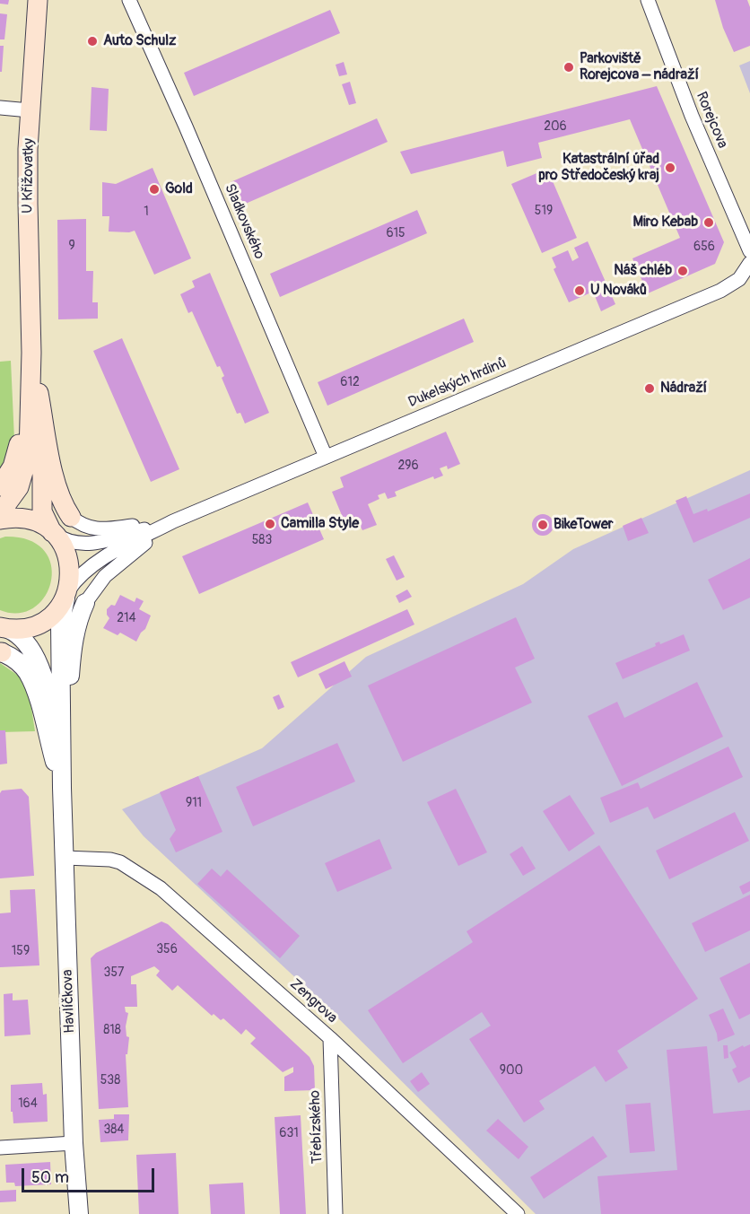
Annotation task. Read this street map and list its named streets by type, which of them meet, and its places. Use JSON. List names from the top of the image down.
{
  "streets": {
    "main road": ["U Křižovatky"],
    "street": [
      "Rorejcova",
      "Sladkovského",
      "Dukelských hrdinů",
      "Havlíčkova",
      "Zengrova",
      "Třebízského"
    ]
  },
  "crossings": [
    ["U Křižovatky", "Dukelských hrdinů"],
    ["U Křižovatky", "Havlíčkova"],
    ["Sladkovského", "Dukelských hrdinů"],
    ["Dukelských hrdinů", "Havlíčkova"],
    ["Havlíčkova", "Zengrova"],
    ["Zengrova", "Třebízského"]
  ],
  "places": [
    "Auto Schulz",
    "Parkoviště Rorejcova – nádraží",
    "Katastrální úřad pro Středočeský kraj",
    "Gold",
    "Miro Kebab",
    "Náš chléb",
    "U Nováků",
    "Nádraží",
    "Camilla Style",
    "BikeTower"
  ],
  "house_numbers": [
    "206",
    "519",
    "1",
    "615",
    "9",
    "656",
    "612",
    "296",
    "583",
    "214",
    "911",
    "356",
    "159",
    "357",
    "818",
    "900",
    "538",
    "164",
    "384",
    "631"
  ],
  "scale_bar": "50 m"
}
